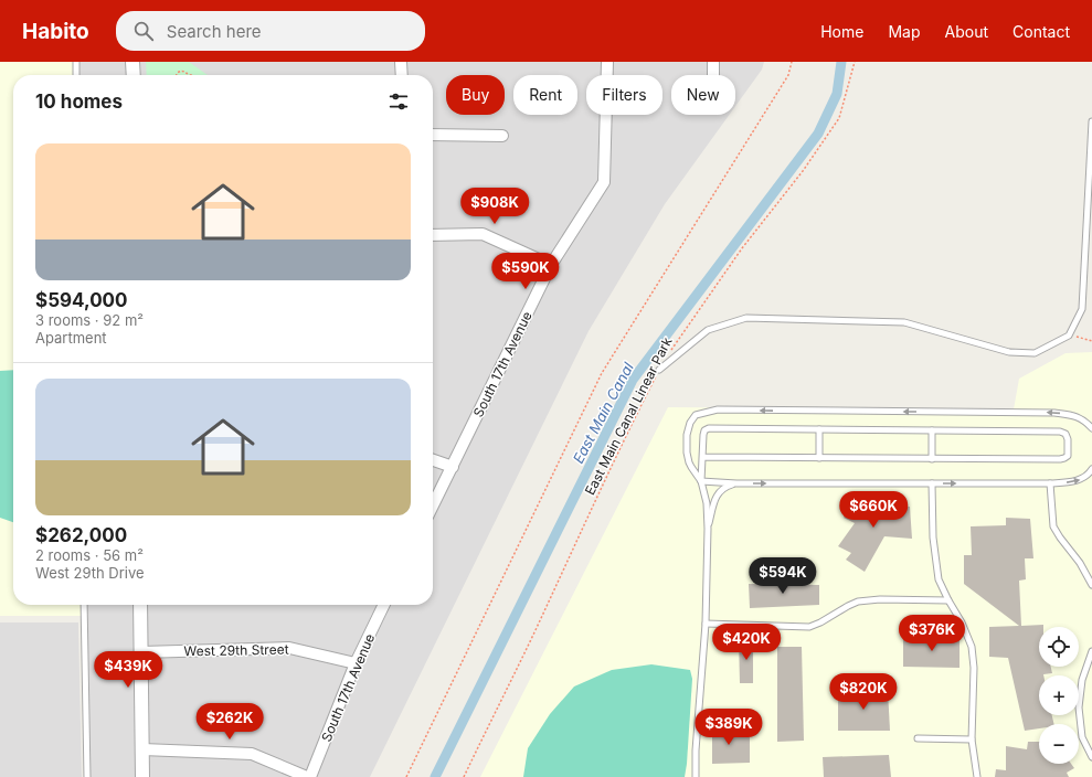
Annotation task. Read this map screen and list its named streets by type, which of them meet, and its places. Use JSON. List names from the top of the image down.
{
  "streets": {
    "street": ["South 17th Avenue", "West 29th Street"],
    "path": ["East Main Canal Linear Park"]
  },
  "crossings": [
    ["South 17th Avenue", "West 29th Street"]
  ],
  "water": ["East Main Canal"],
  "page": {
    "header": "Habito",
    "search": "Search here",
    "nav": [
      "Home",
      "Map",
      "About",
      "Contact"
    ],
    "chip": [
      "Buy",
      "Rent",
      "Filters",
      "New"
    ],
    "heading": "10 homes",
    "list": [
      {
        "name": "$594,000",
        "note": "3 rooms · 92 m² · Apartment"
      },
      {
        "name": "$262,000",
        "note": "2 rooms · 56 m² · West 29th Drive"
      }
    ],
    "price": [
      "$908K",
      "$590K",
      "$660K",
      "$594K",
      "$376K",
      "$420K",
      "$439K",
      "$820K",
      "$262K",
      "$389K"
    ],
    "map_buttons": ["+", "−"]
  }
}
